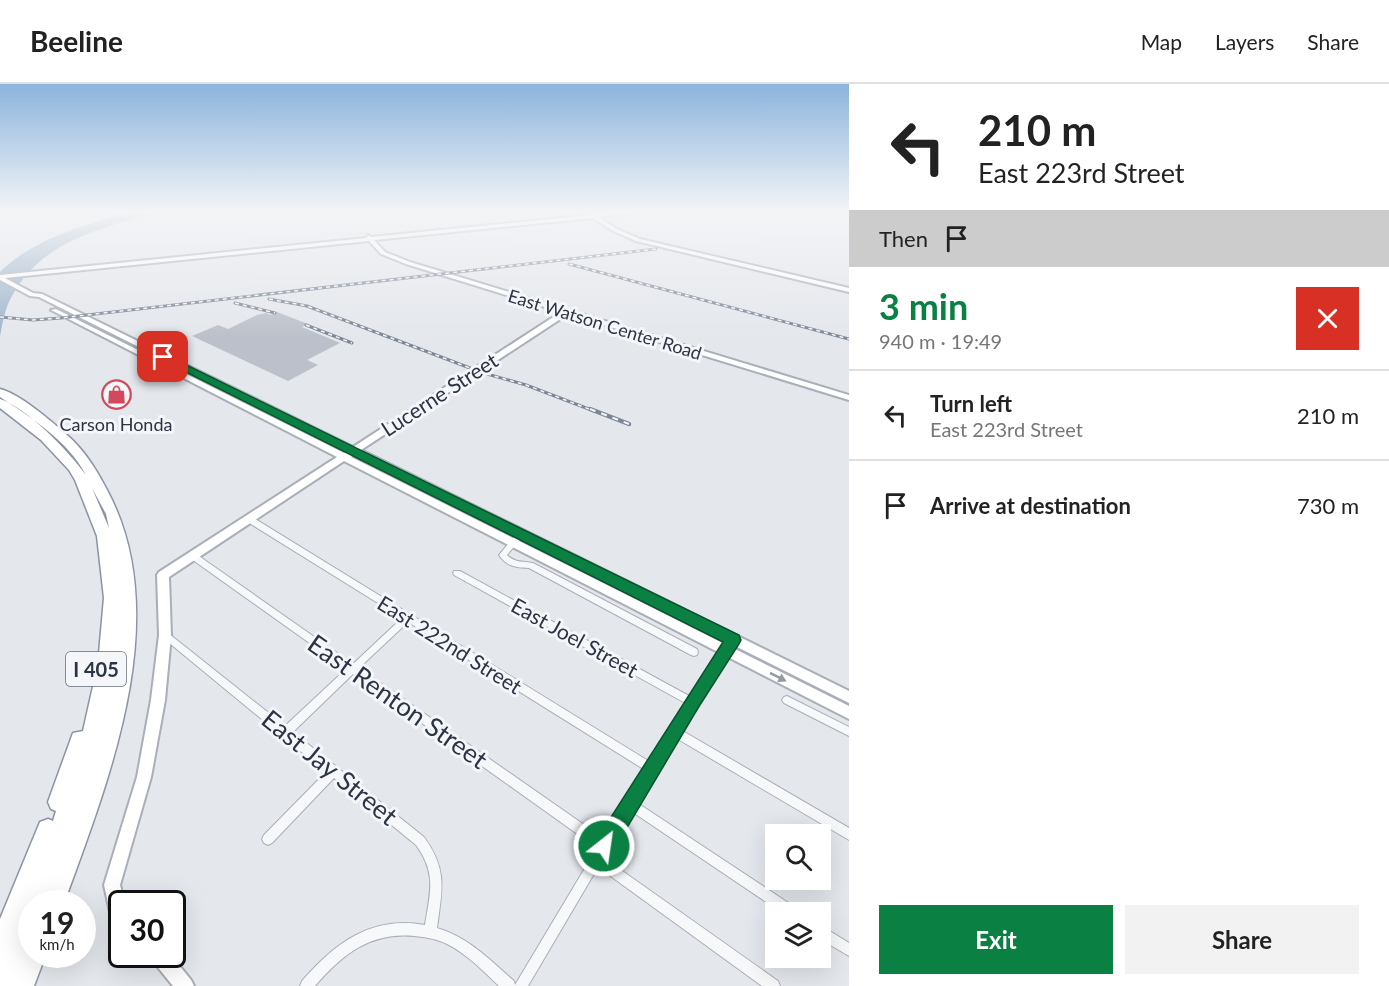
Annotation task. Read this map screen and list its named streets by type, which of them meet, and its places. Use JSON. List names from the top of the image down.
{
  "streets": {
    "highway": ["I 405"],
    "main road": ["East Watson Center Road", "Lucerne Street"],
    "street": [
      "East Joel Street",
      "East 222nd Street",
      "East Renton Street",
      "East Jay Street"
    ]
  },
  "crossings": [
    ["East Watson Center Road", "Lucerne Street"],
    ["Lucerne Street", "East 222nd Street"],
    ["Lucerne Street", "East Renton Street"],
    ["Lucerne Street", "East Jay Street"]
  ],
  "places": {
    "shop": ["Carson Honda"]
  },
  "page": {
    "header": "Beeline",
    "nav": ["Map", "Layers", "Share"],
    "turn": ["210 m", "East 223rd Street"],
    "then": "Then",
    "heading": ["3 min", "940 m · 19:49"],
    "list": [
      {
        "name": "Turn left",
        "note": "East 223rd Street",
        "value": "210 m"
      },
      {
        "name": "Arrive at destination",
        "value": "730 m"
      }
    ],
    "speed": "19 km/h",
    "limit": "30",
    "buttons": ["Exit", "Share"]
  }
}
